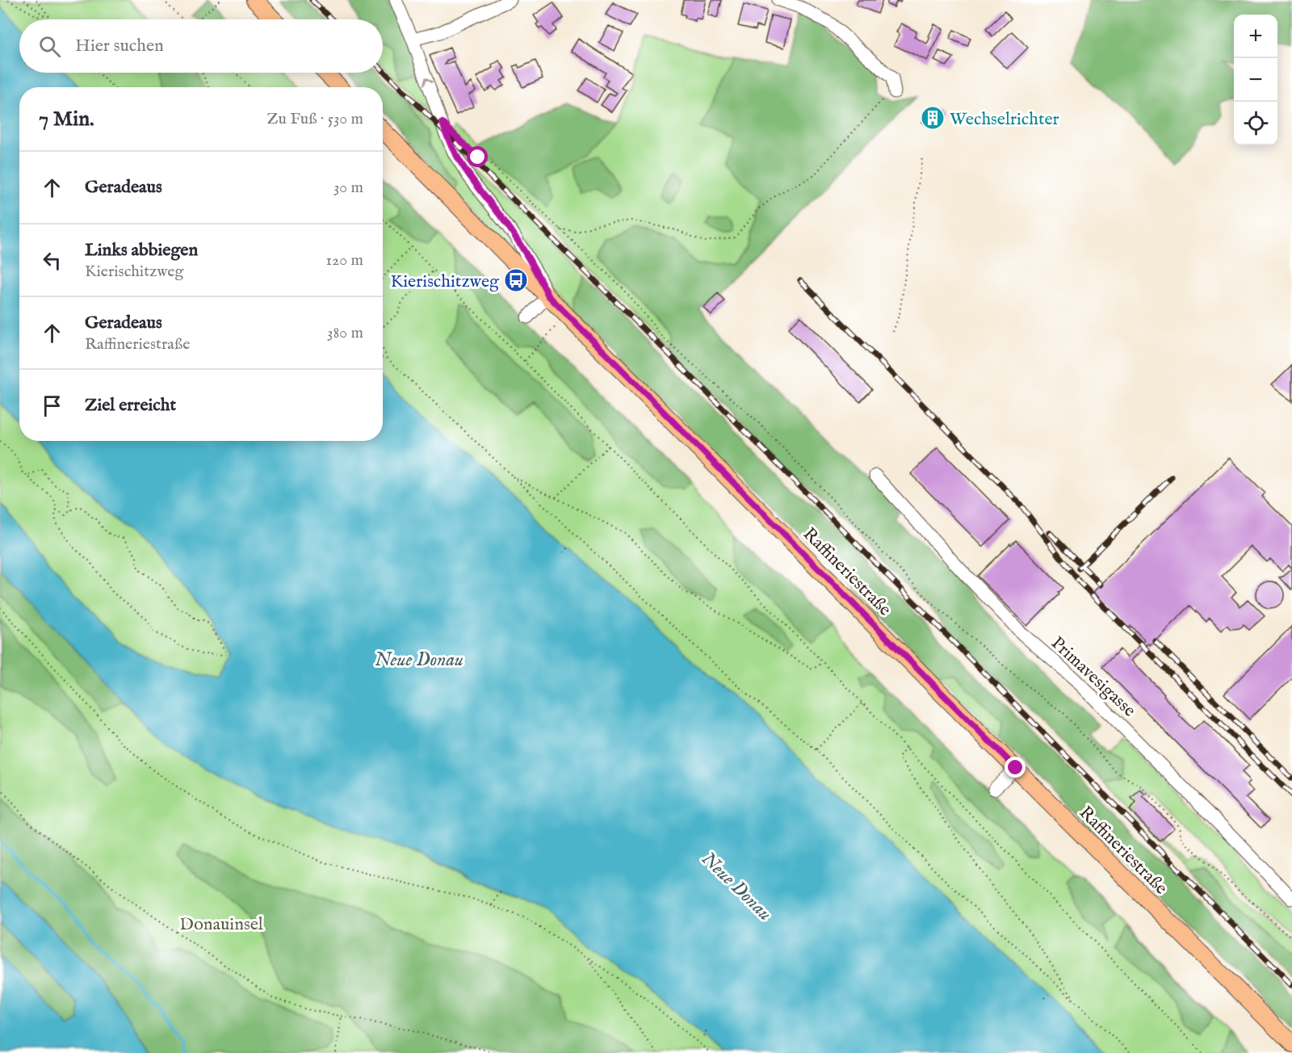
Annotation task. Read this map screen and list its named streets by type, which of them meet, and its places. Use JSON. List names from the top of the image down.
{
  "streets": {
    "main road": ["Raffineriestraße"],
    "street": ["Primavesigasse"]
  },
  "water": ["Neue Donau"],
  "parks": ["Donauinsel"],
  "places": {
    "building": ["Wechselrichter"],
    "bus stop": ["Kierischitzweg"]
  },
  "page": {
    "map_buttons": ["+", "−"],
    "search": "Hier suchen",
    "heading": ["7 Min.", "Zu Fuß · 530 m"],
    "list": [
      ["Geradeaus", "30 m"],
      ["Links abbiegen", "Kierischitzweg", "120 m"],
      ["Geradeaus", "Raffineriestraße", "380 m"],
      "Ziel erreicht"
    ]
  }
}
